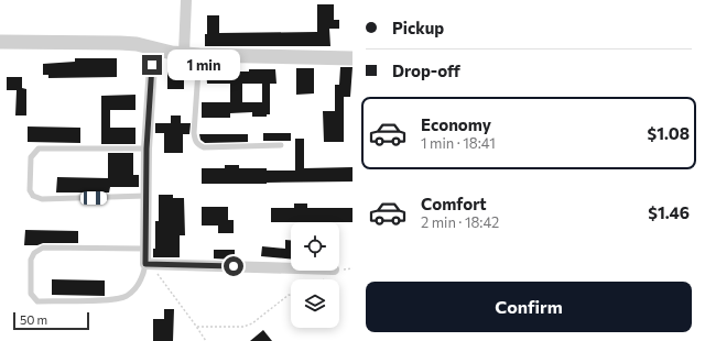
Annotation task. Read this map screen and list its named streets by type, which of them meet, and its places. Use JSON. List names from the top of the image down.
{
  "scale_bar": "50 m",
  "page": {
    "banner": ["Pickup", "Drop-off"],
    "bubble": "1 min",
    "list": [
      {
        "name": "Economy",
        "note": "1 min · 18:41",
        "value": "$1.08"
      },
      {
        "name": "Comfort",
        "note": "2 min · 18:42",
        "value": "$1.46"
      }
    ],
    "buttons": "Confirm",
    "scale": "50 m"
  }
}
